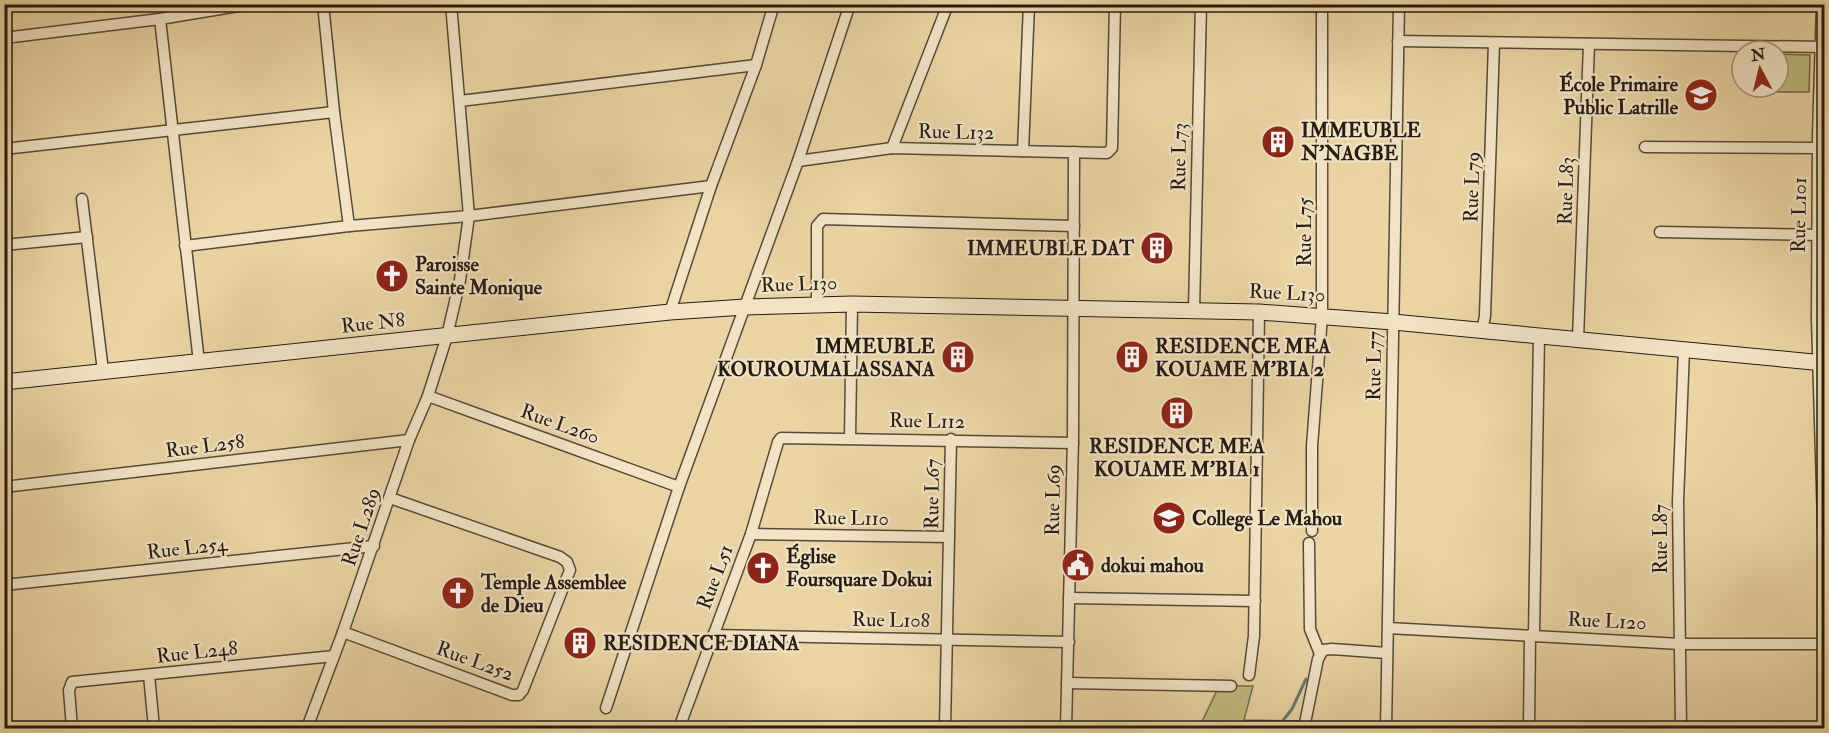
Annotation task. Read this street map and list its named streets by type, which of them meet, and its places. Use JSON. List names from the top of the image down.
{
  "streets": {
    "street": [
      "Rue L132",
      "Rue L73",
      "Rue L79",
      "Rue L83",
      "Rue L101",
      "Rue L75",
      "Rue L130",
      "Rue N8",
      "Rue L77",
      "Rue L112",
      "Rue L260",
      "Rue L258",
      "Rue L67",
      "Rue L69",
      "Rue L110",
      "Rue L289",
      "Rue L87",
      "Rue L254",
      "Rue L51",
      "Rue L108",
      "Rue L120",
      "Rue L248",
      "Rue L252"
    ]
  },
  "crossings": [
    ["Rue L132", "Rue L69"],
    ["Rue L73", "Rue L130"],
    ["Rue L79", "Rue L130"],
    ["Rue L83", "Rue L130"],
    ["Rue L101", "Rue L130"],
    ["Rue L101", "Rue L120"],
    ["Rue L75", "Rue L130"],
    ["Rue L130", "Rue N8"],
    ["Rue L130", "Rue L77"],
    ["Rue L130", "Rue L69"],
    ["Rue L130", "Rue L87"],
    ["Rue N8", "Rue L289"],
    ["Rue L77", "Rue L120"],
    ["Rue L112", "Rue L67"],
    ["Rue L112", "Rue L69"],
    ["Rue L112", "Rue L51"],
    ["Rue L260", "Rue L289"],
    ["Rue L258", "Rue L289"],
    ["Rue L67", "Rue L110"],
    ["Rue L67", "Rue L108"],
    ["Rue L69", "Rue L108"],
    ["Rue L110", "Rue L51"],
    ["Rue L289", "Rue L254"],
    ["Rue L289", "Rue L248"],
    ["Rue L289", "Rue L252"],
    ["Rue L87", "Rue L120"],
    ["Rue L51", "Rue L108"]
  ],
  "places": {
    "school or university": ["École Primaire Public Latrille", "College Le Mahou"],
    "building": [
      "IMMEUBLE N'NAGBE",
      "IMMEUBLE DAT",
      "IMMEUBLE KOUROUMALASSANA",
      "RESIDENCE MEA KOUAME M'BIA 2",
      "RESIDENCE MEA KOUAME M'BIA 1",
      "RESIDENCE DIANA"
    ],
    "church": ["Paroisse Sainte Monique", "Église Foursquare Dokui", "Temple Assemblee de Dieu"],
    "public building": ["dokui mahou"]
  },
  "north": "top"
}
